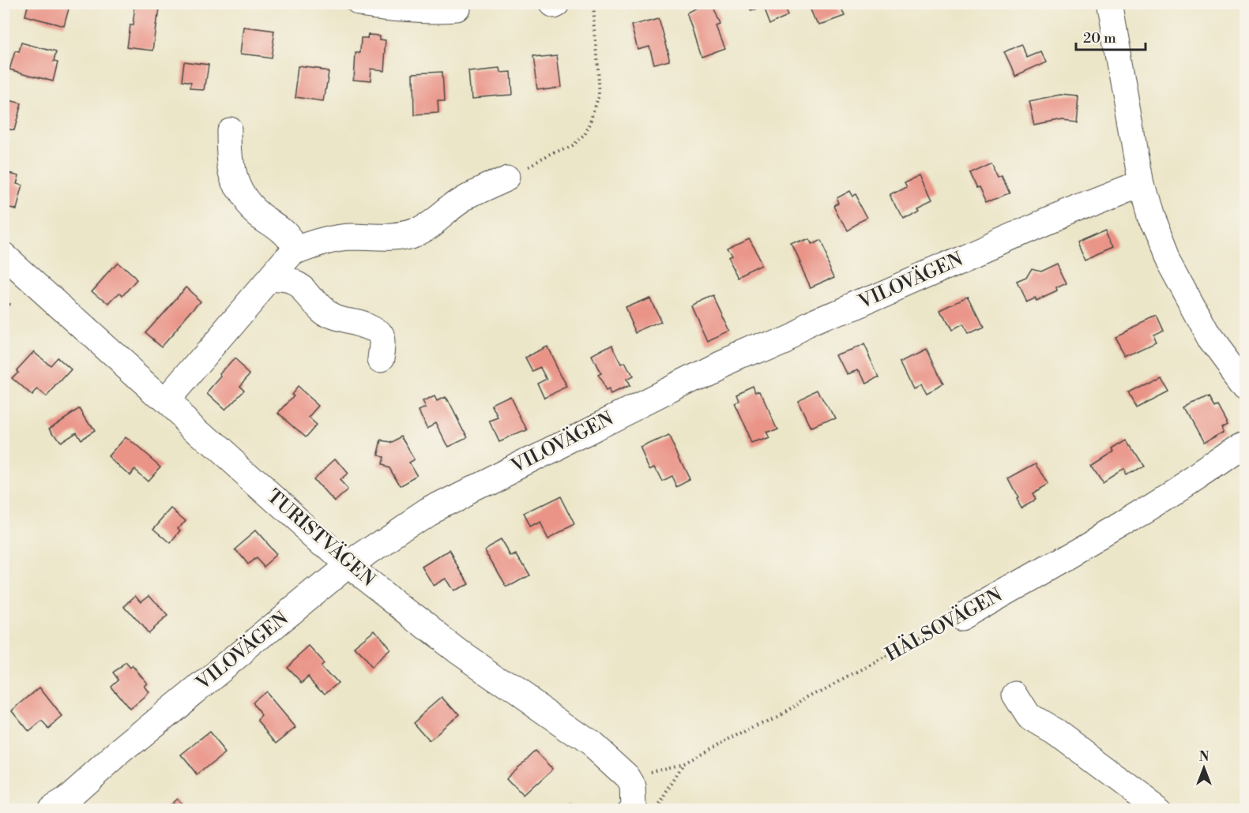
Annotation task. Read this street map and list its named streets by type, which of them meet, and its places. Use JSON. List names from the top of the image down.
{
  "streets": {
    "street": ["VILOVÄGEN", "TURISTVÄGEN", "HÄLSOVÄGEN"]
  },
  "crossings": [
    ["VILOVÄGEN", "TURISTVÄGEN"],
    ["TURISTVÄGEN", "HÄLSOVÄGEN"]
  ],
  "scale_bar": "20 m",
  "north": "top"
}
